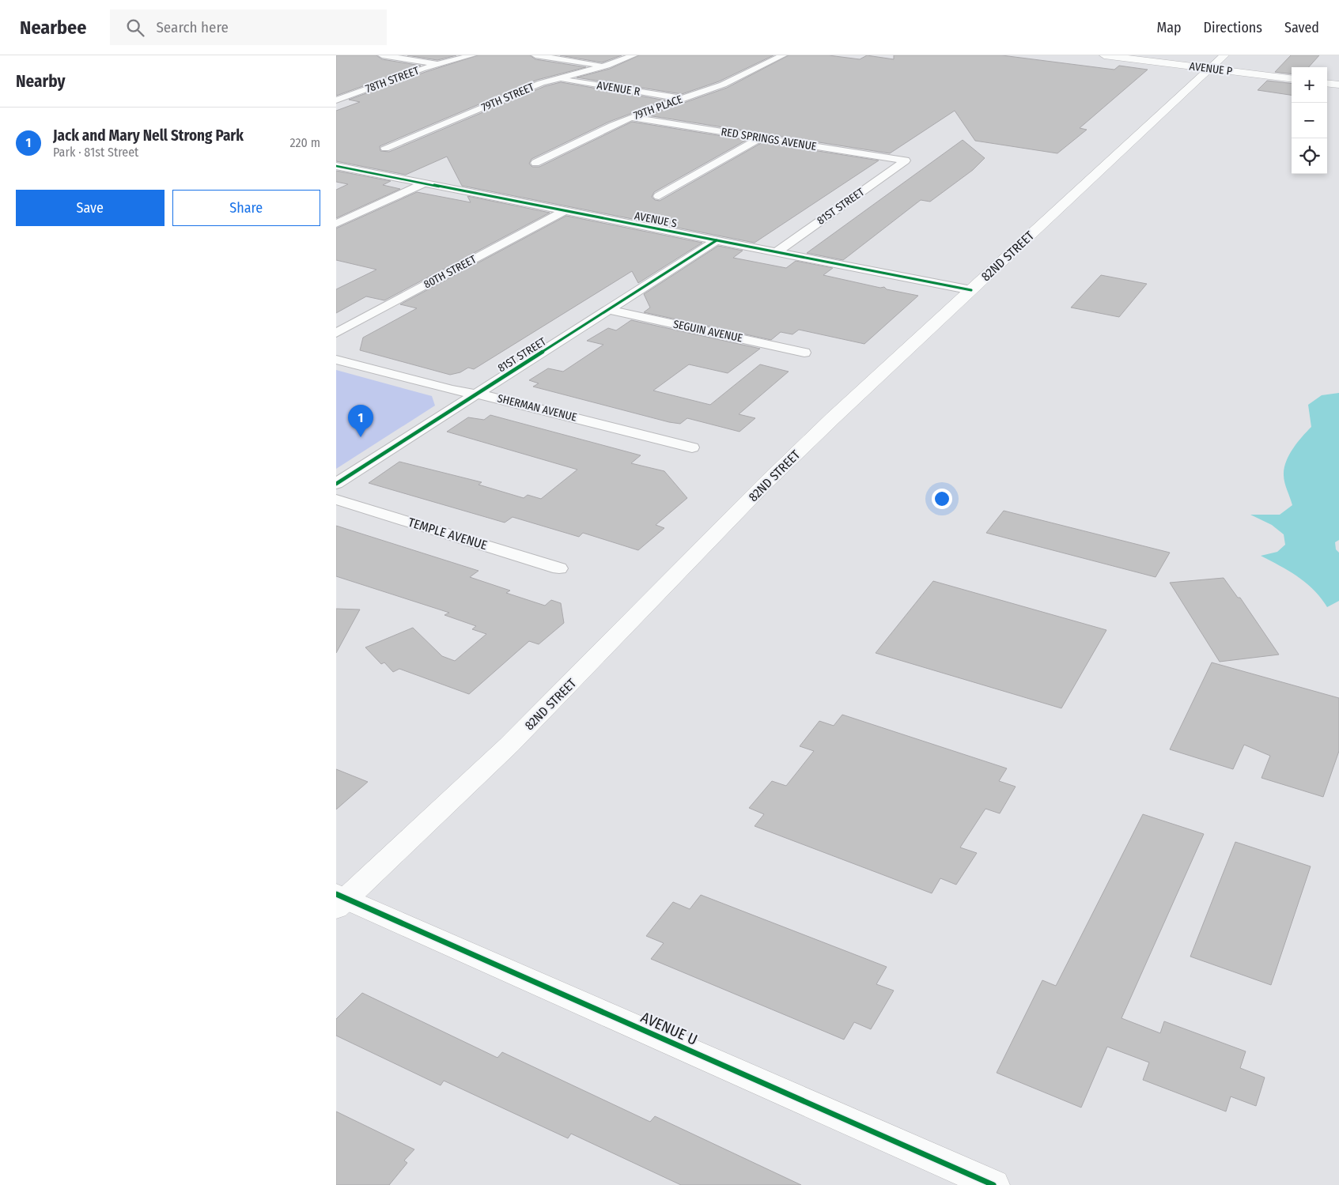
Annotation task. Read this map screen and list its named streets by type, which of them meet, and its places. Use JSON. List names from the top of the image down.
{
  "streets": {
    "main road": ["AVENUE P", "82ND STREET", "AVENUE U"],
    "street": [
      "78TH STREET",
      "AVENUE R",
      "79TH STREET",
      "79TH PLACE",
      "RED SPRINGS AVENUE",
      "81ST STREET",
      "AVENUE S",
      "80TH STREET",
      "SEGUIN AVENUE",
      "SHERMAN AVENUE",
      "TEMPLE AVENUE"
    ]
  },
  "crossings": [
    ["AVENUE P", "82ND STREET"],
    ["AVENUE R", "79TH STREET"],
    ["AVENUE R", "79TH PLACE"],
    ["79TH PLACE", "RED SPRINGS AVENUE"],
    ["RED SPRINGS AVENUE", "81ST STREET"],
    ["81ST STREET", "AVENUE S"],
    ["81ST STREET", "SEGUIN AVENUE"],
    ["81ST STREET", "SHERMAN AVENUE"],
    ["AVENUE S", "82ND STREET"],
    ["AVENUE S", "80TH STREET"],
    ["82ND STREET", "AVENUE U"]
  ],
  "page": {
    "header": "Nearbee",
    "search": "Search here",
    "nav": ["Map", "Directions", "Saved"],
    "heading": "Nearby",
    "map_buttons": ["+", "−"],
    "list": [
      {
        "mark": "1",
        "name": "Jack and Mary Nell Strong Park",
        "note": "Park · 81st Street",
        "value": "220 m"
      }
    ],
    "buttons": ["Save", "Share"],
    "pins": "1"
  }
}
